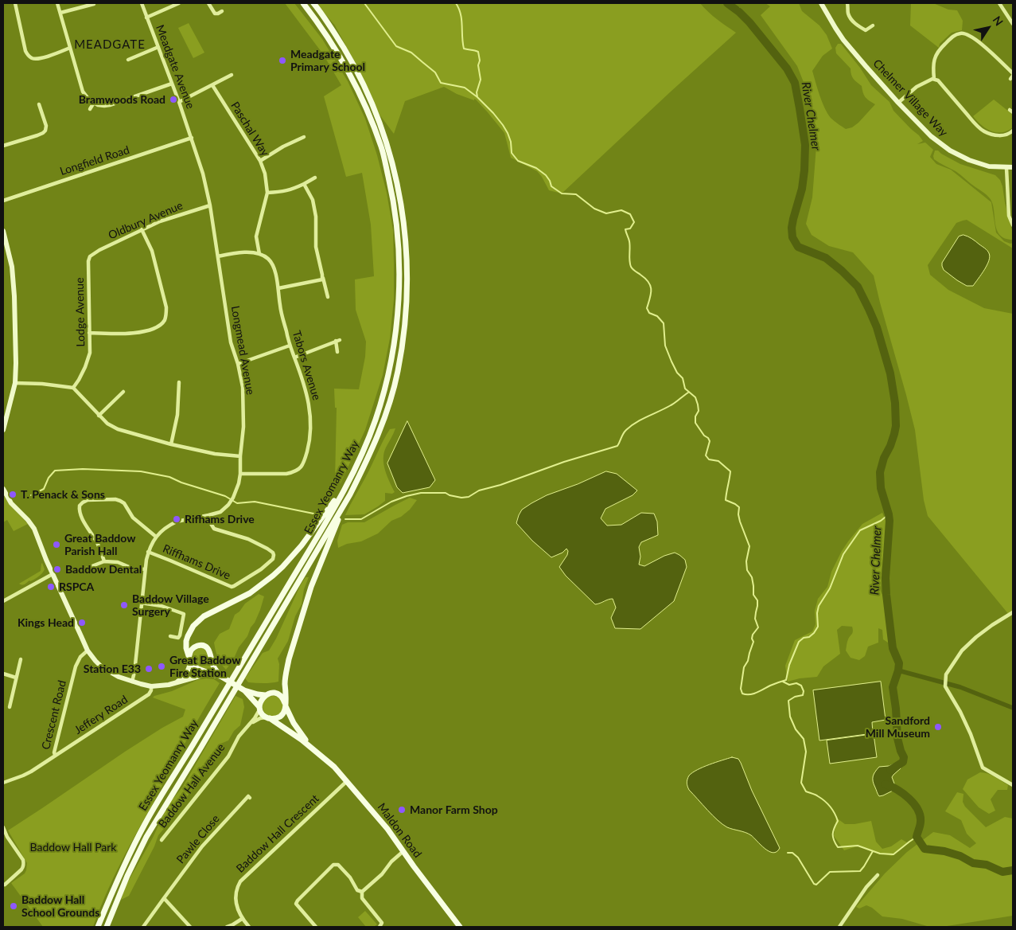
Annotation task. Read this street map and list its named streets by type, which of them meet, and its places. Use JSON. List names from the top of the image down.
{
  "streets": {
    "main road": ["Essex Yeomanry Way", "Maldon Road"],
    "street": [
      "Meadgate Avenue",
      "Chelmer Village Way",
      "Paschal Way",
      "Longfield Road",
      "Oldbury Avenue",
      "Lodge Avenue",
      "Longmead Avenue",
      "Tabors Avenue",
      "Riffhams Drive",
      "Crescent Road",
      "Jeffery Road",
      "Baddow Hall Avenue",
      "Baddow Hall Crescent",
      "Pawle Close"
    ]
  },
  "crossings": [
    ["Meadgate Avenue", "Longfield Road"],
    ["Meadgate Avenue", "Longmead Avenue"],
    ["Paschal Way", "Tabors Avenue"],
    ["Longfield Road", "Longmead Avenue"],
    ["Oldbury Avenue", "Lodge Avenue"],
    ["Oldbury Avenue", "Longmead Avenue"],
    ["Longmead Avenue", "Tabors Avenue"],
    ["Longmead Avenue", "Riffhams Drive"],
    ["Crescent Road", "Jeffery Road"],
    ["Baddow Hall Avenue", "Maldon Road"],
    ["Maldon Road", "Baddow Hall Crescent"]
  ],
  "districts": ["MEADGATE"],
  "water": ["River Chelmer"],
  "parks": ["Baddow Hall Park"],
  "places": [
    "Meadgate Primary School",
    "Bramwoods Road",
    "T. Penack & Sons",
    "Rifhams Drive",
    "Great Baddow Parish Hall",
    "Baddow Dental",
    "RSPCA",
    "Baddow Village Surgery",
    "Kings Head",
    "Great Baddow Fire Station",
    "Station E33",
    "Sandford Mill Museum",
    "Manor Farm Shop",
    "Baddow Hall School Grounds"
  ],
  "north": "top right"
}
